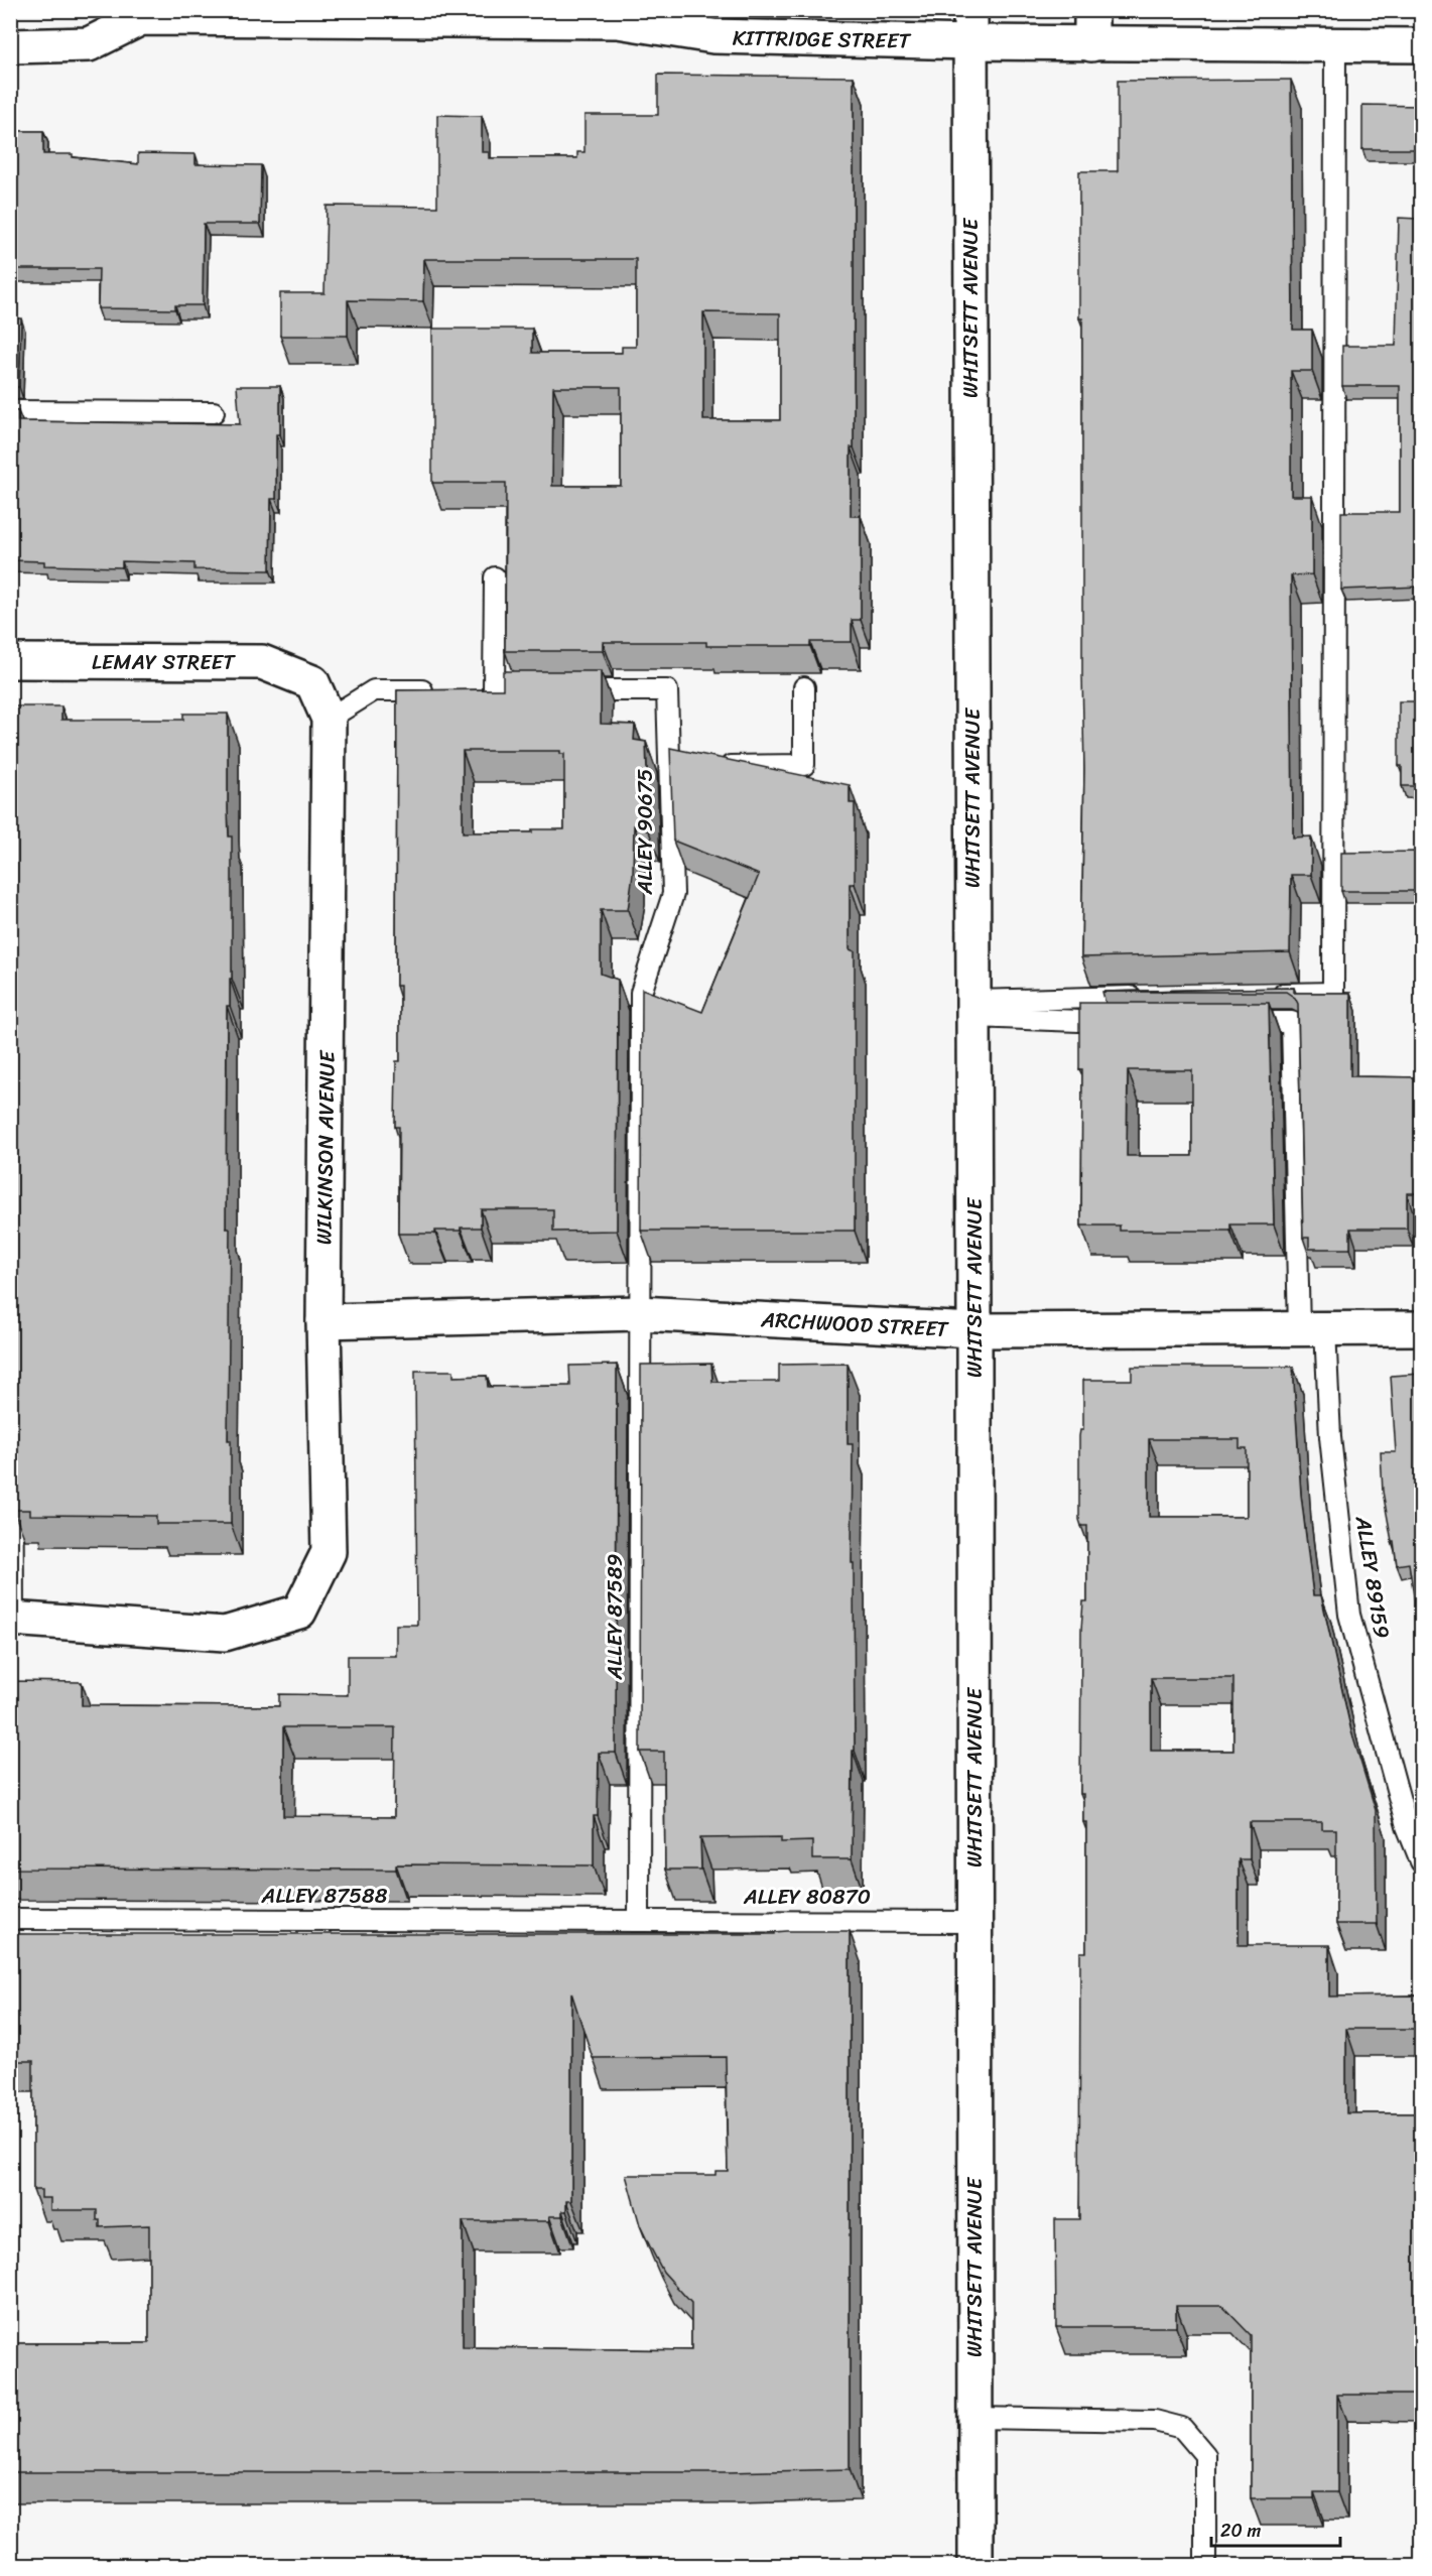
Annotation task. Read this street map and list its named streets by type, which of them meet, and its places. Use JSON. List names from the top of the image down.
{
  "streets": {
    "street": [
      "KITTRIDGE STREET",
      "WHITSETT AVENUE",
      "LEMAY STREET",
      "WILKINSON AVENUE",
      "ARCHWOOD STREET"
    ],
    "lane": [
      "ALLEY 90675",
      "ALLEY 89159",
      "ALLEY 87589",
      "ALLEY 87588",
      "ALLEY 80870"
    ]
  },
  "crossings": [
    ["KITTRIDGE STREET", "WHITSETT AVENUE"],
    ["WHITSETT AVENUE", "ARCHWOOD STREET"],
    ["WHITSETT AVENUE", "ALLEY 80870"],
    ["LEMAY STREET", "WILKINSON AVENUE"],
    ["ALLEY 90675", "ARCHWOOD STREET"],
    ["ALLEY 90675", "ALLEY 87589"],
    ["WILKINSON AVENUE", "ARCHWOOD STREET"],
    ["ARCHWOOD STREET", "ALLEY 89159"],
    ["ARCHWOOD STREET", "ALLEY 87589"],
    ["ALLEY 87589", "ALLEY 87588"],
    ["ALLEY 87589", "ALLEY 80870"],
    ["ALLEY 87588", "ALLEY 80870"]
  ],
  "scale_bar": "20 m"
}
